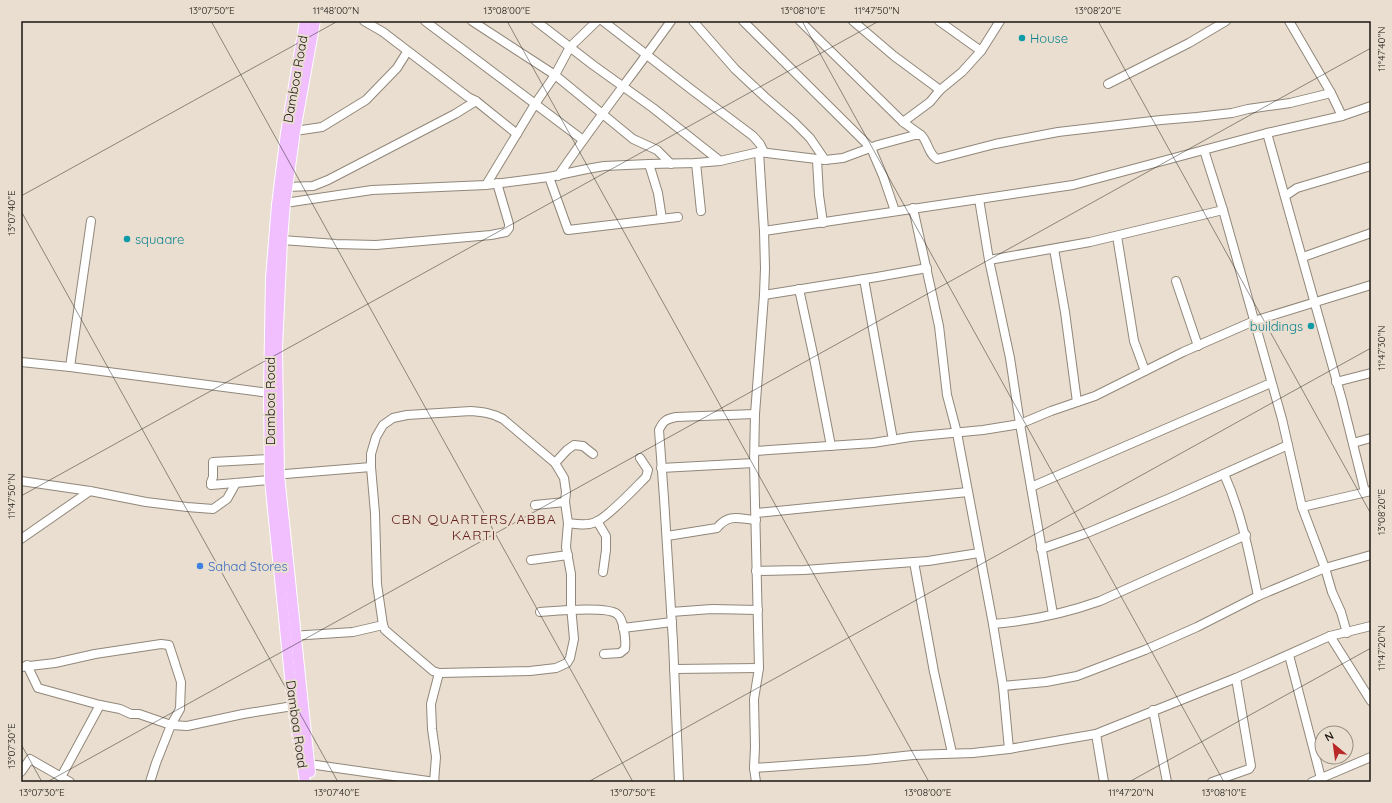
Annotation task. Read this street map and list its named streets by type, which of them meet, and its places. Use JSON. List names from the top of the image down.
{
  "streets": {
    "main road": ["Damboa Road"]
  },
  "districts": ["CBN QUARTERS/ABBA KARTI"],
  "places": [
    "House",
    "squaare",
    "buildings",
    "Sahad Stores"
  ],
  "north": "top left",
  "coordinates": [
    "13°07'50\"E",
    "11°48'00\"N",
    "13°08'00\"E",
    "13°08'10\"E",
    "11°47'50\"N",
    "13°08'20\"E",
    "11°47'40\"N",
    "13°07'40\"E",
    "11°47'30\"N",
    "11°47'20\"N",
    "13°07'30\"E"
  ]
}
